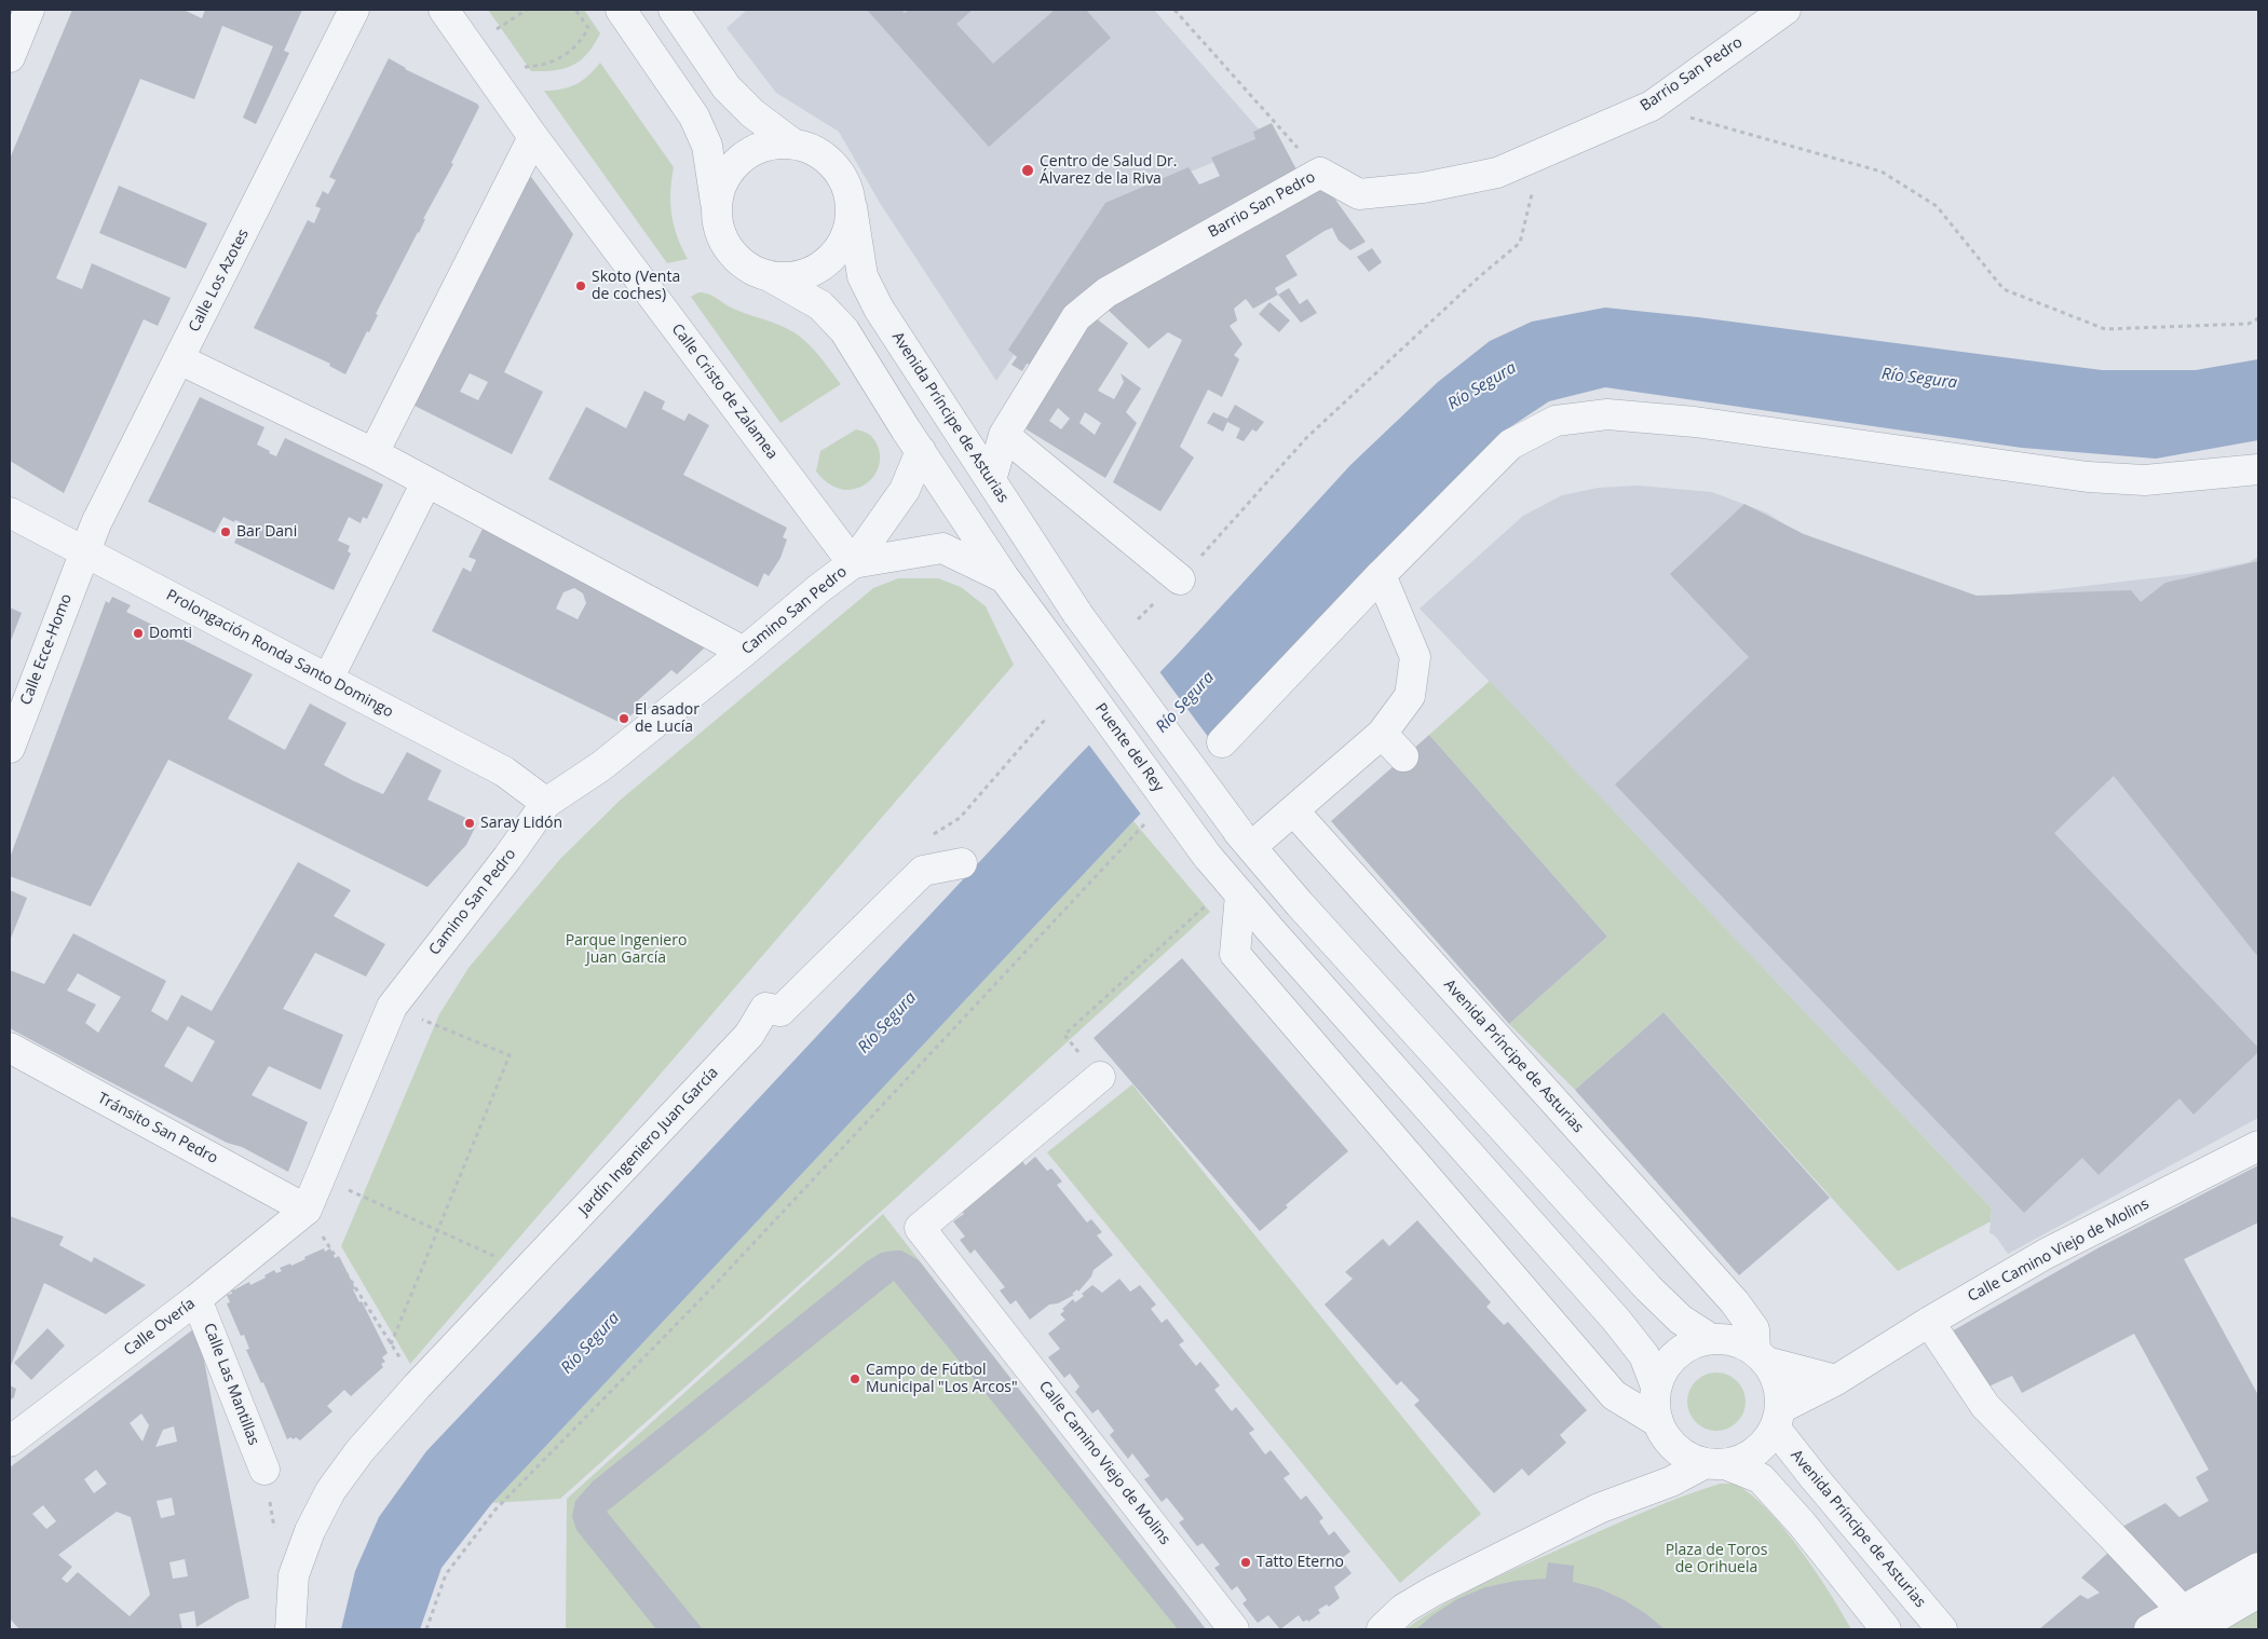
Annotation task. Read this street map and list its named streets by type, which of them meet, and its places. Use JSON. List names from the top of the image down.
{
  "streets": {
    "street": [
      "Barrio San Pedro",
      "Calle Los Azotes",
      "Calle Cristo de Zalamea",
      "Avenida Príncipe de Asturias",
      "Camino San Pedro",
      "Calle Ecce-Homo",
      "Prolongación Ronda Santo Domingo",
      "Puente del Rey",
      "Tránsito San Pedro",
      "Jardín Ingeniero Juan García",
      "Calle Camino Viejo de Molins",
      "Calle Overía",
      "Calle Las Mantillas"
    ]
  },
  "crossings": [
    ["Barrio San Pedro", "Avenida Príncipe de Asturias"],
    ["Calle Los Azotes", "Calle Ecce-Homo"],
    ["Calle Los Azotes", "Prolongación Ronda Santo Domingo"],
    ["Calle Cristo de Zalamea", "Camino San Pedro"],
    ["Avenida Príncipe de Asturias", "Calle Camino Viejo de Molins"],
    ["Camino San Pedro", "Prolongación Ronda Santo Domingo"],
    ["Camino San Pedro", "Tránsito San Pedro"],
    ["Camino San Pedro", "Calle Overía"],
    ["Calle Ecce-Homo", "Prolongación Ronda Santo Domingo"],
    ["Tránsito San Pedro", "Calle Overía"],
    ["Calle Overía", "Calle Las Mantillas"]
  ],
  "water": ["Río Segura"],
  "parks": ["Parque Ingeniero Juan García", "Plaza de Toros de Orihuela"],
  "places": [
    "Centro de Salud Dr. Álvarez de la Riva",
    "Skoto (Venta de coches)",
    "Bar Dani",
    "Domti",
    "El asador de Lucía",
    "Saray Lidón",
    "Campo de Fútbol Municipal \"Los Arcos\"",
    "Tatto Eterno"
  ]
}
